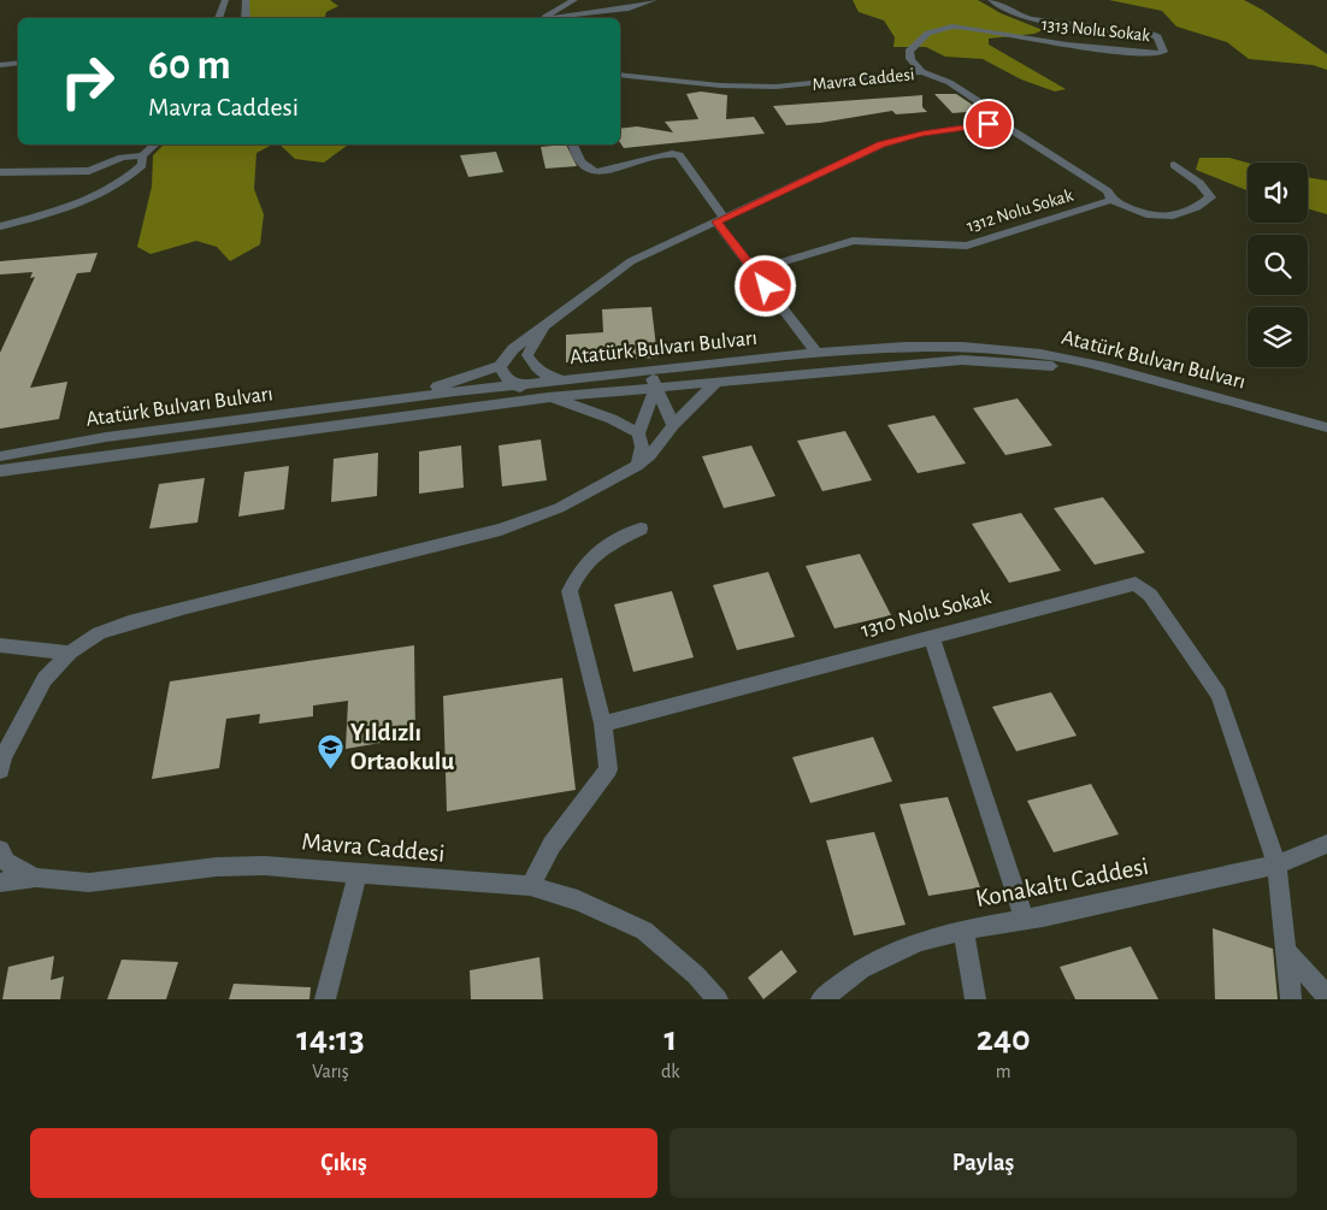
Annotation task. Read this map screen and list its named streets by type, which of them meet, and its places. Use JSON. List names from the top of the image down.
{
  "streets": {
    "street": [
      "1313 Nolu Sokak",
      "Mavra Caddesi",
      "1312 Nolu Sokak",
      "Atatürk Bulvarı Bulvarı",
      "1310 Nolu Sokak",
      "Konakaltı Caddesi"
    ]
  },
  "crossings": [
    ["1313 Nolu Sokak", "Mavra Caddesi"],
    ["Mavra Caddesi", "1312 Nolu Sokak"],
    ["1310 Nolu Sokak", "Konakaltı Caddesi"]
  ],
  "places": {
    "school or university": ["Yıldızlı Ortaokulu"]
  },
  "page": {
    "turn": ["60 m", "Mavra Caddesi"],
    "eta": [
      "14:13",
      "Varış",
      "1",
      "dk",
      "240",
      "m"
    ],
    "buttons": ["Çıkış", "Paylaş"]
  }
}
